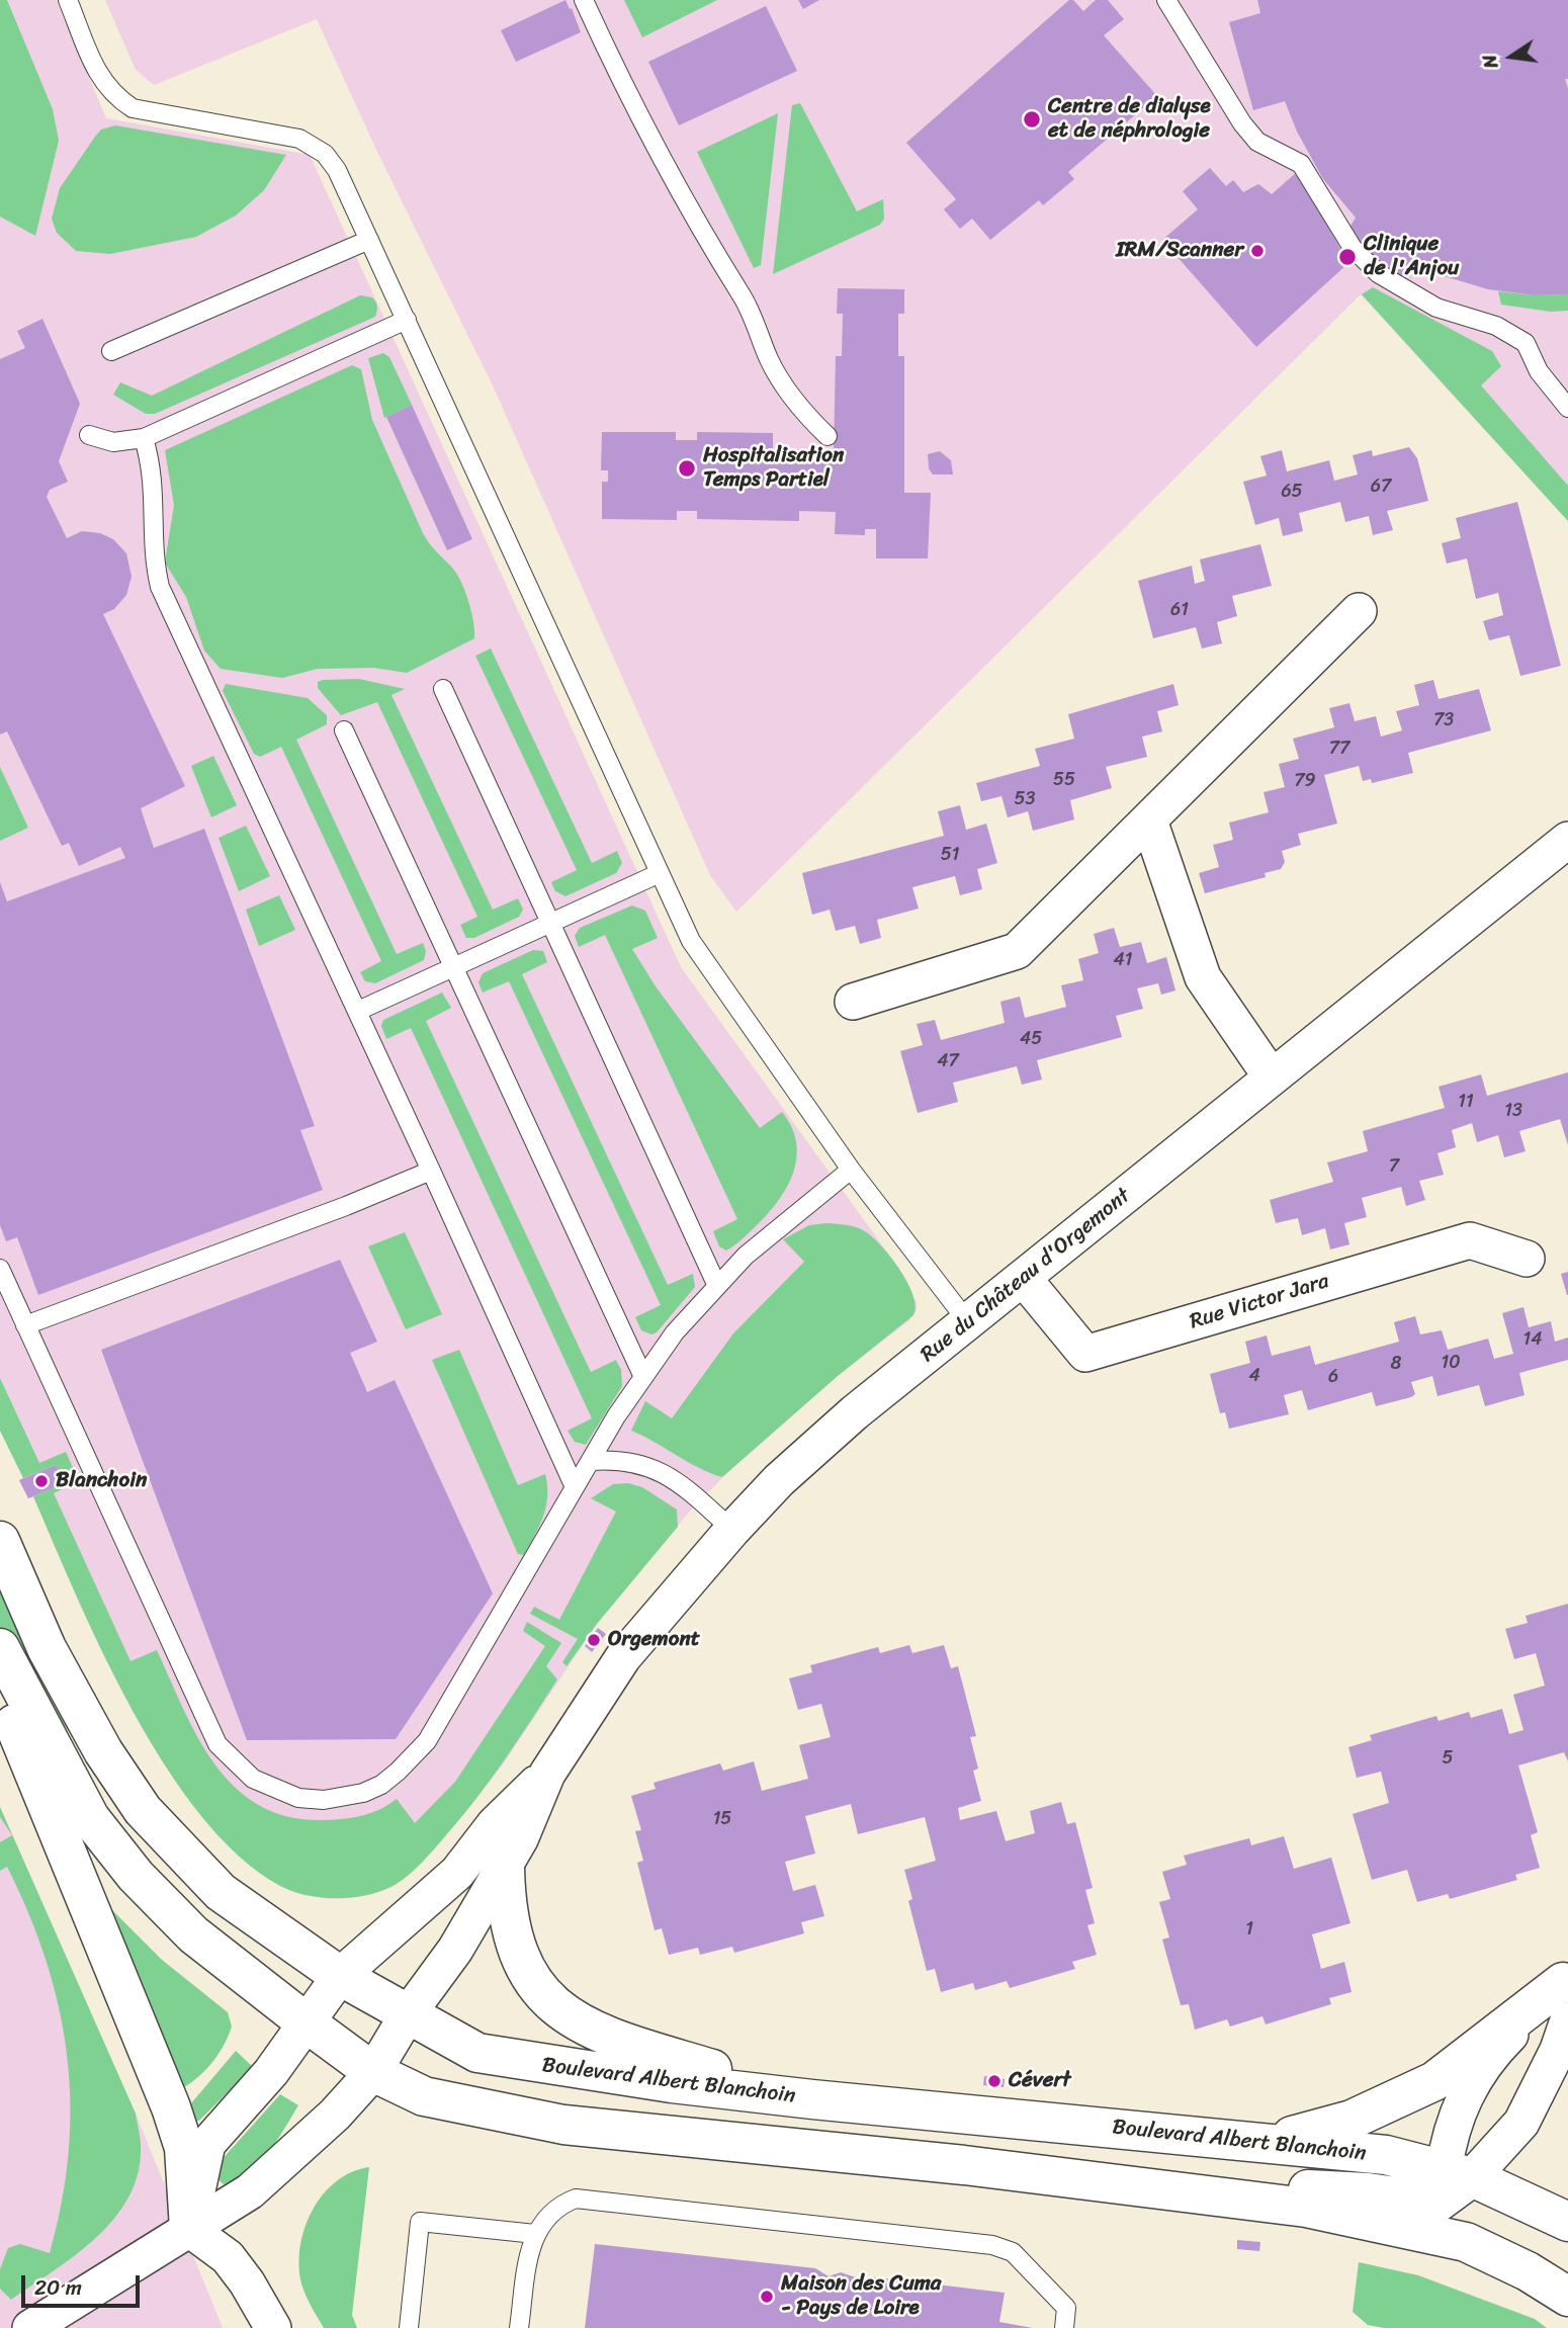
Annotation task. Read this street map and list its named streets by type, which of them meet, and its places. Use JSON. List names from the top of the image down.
{
  "streets": {
    "street": ["Rue du Château d'Orgemont", "Rue Victor Jara", "Boulevard Albert Blanchoin"]
  },
  "crossings": [
    ["Rue du Château d'Orgemont", "Rue Victor Jara"],
    ["Rue du Château d'Orgemont", "Boulevard Albert Blanchoin"]
  ],
  "places": [
    "Centre de dialyse et de néphrologie",
    "IRM/Scanner",
    "Clinique de l'Anjou",
    "Hospitalisation Temps Partiel",
    "Blanchoin",
    "Orgemont",
    "Cévert",
    "Maison des Cuma - Pays de Loire"
  ],
  "house_numbers": [
    "67",
    "65",
    "61",
    "73",
    "77",
    "55",
    "79",
    "53",
    "51",
    "41",
    "45",
    "47",
    "11",
    "13",
    "7",
    "14",
    "10",
    "8",
    "4",
    "6",
    "5",
    "15",
    "1"
  ],
  "scale_bar": "20 m",
  "north": "left"
}
